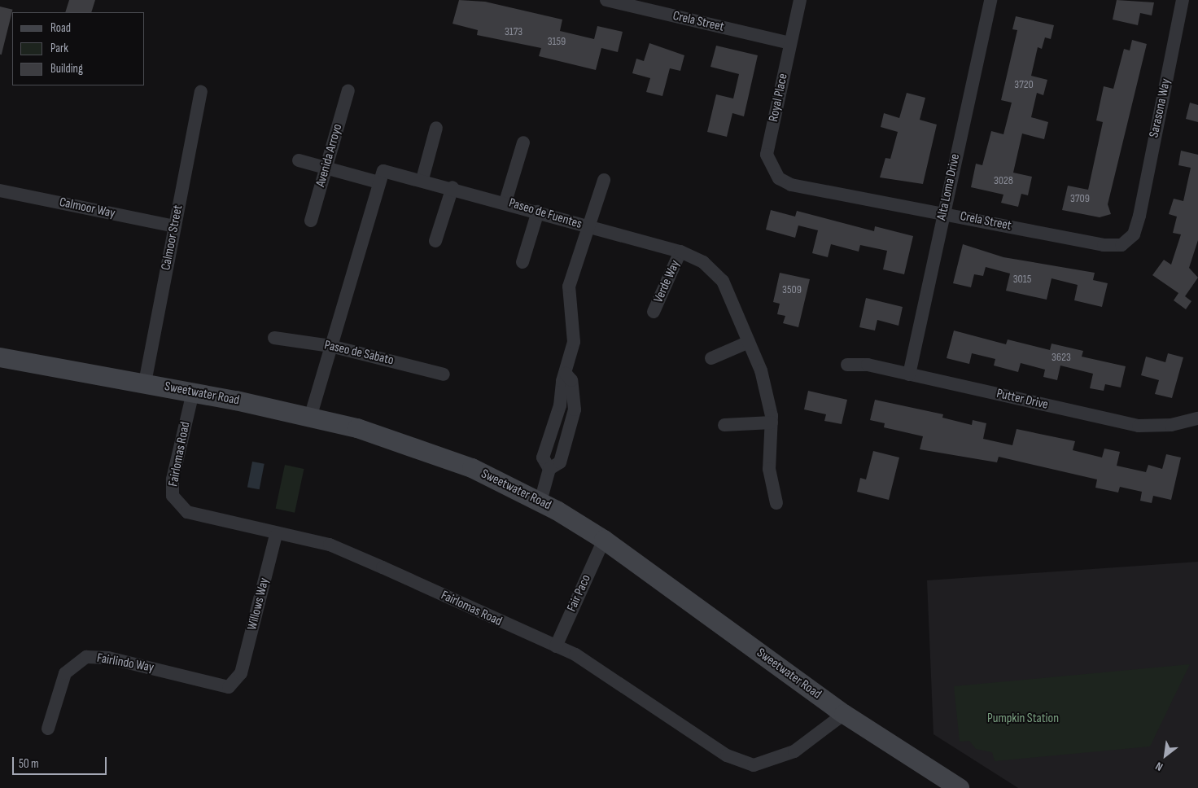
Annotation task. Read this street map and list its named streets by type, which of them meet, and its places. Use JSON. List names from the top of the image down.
{
  "streets": {
    "main road": ["Sweetwater Road"],
    "street": [
      "Crela Street",
      "Royal Place",
      "Sarasona Way",
      "Avenida Arroyo",
      "Alta Loma Drive",
      "Calmoor Way",
      "Paseo de Fuentes",
      "Calmoor Street",
      "Verde Way",
      "Paseo de Sabato",
      "Putter Drive",
      "Fairlomas Road",
      "Fair Paco",
      "Willows Way",
      "Fairlindo Way"
    ]
  },
  "crossings": [
    ["Crela Street", "Royal Place"],
    ["Crela Street", "Sarasona Way"],
    ["Crela Street", "Alta Loma Drive"],
    ["Alta Loma Drive", "Putter Drive"],
    ["Calmoor Way", "Calmoor Street"],
    ["Paseo de Fuentes", "Verde Way"],
    ["Calmoor Street", "Sweetwater Road"],
    ["Sweetwater Road", "Fairlomas Road"],
    ["Sweetwater Road", "Fair Paco"],
    ["Fairlomas Road", "Fair Paco"],
    ["Fairlomas Road", "Willows Way"],
    ["Willows Way", "Fairlindo Way"]
  ],
  "parks": ["Pumpkin Station"],
  "house_numbers": [
    "3173",
    "3159",
    "3720",
    "3028",
    "3709",
    "3015",
    "3509",
    "3623"
  ],
  "legend": ["Road", "Park", "Building"],
  "scale_bar": "50 m",
  "north": "bottom left"
}
